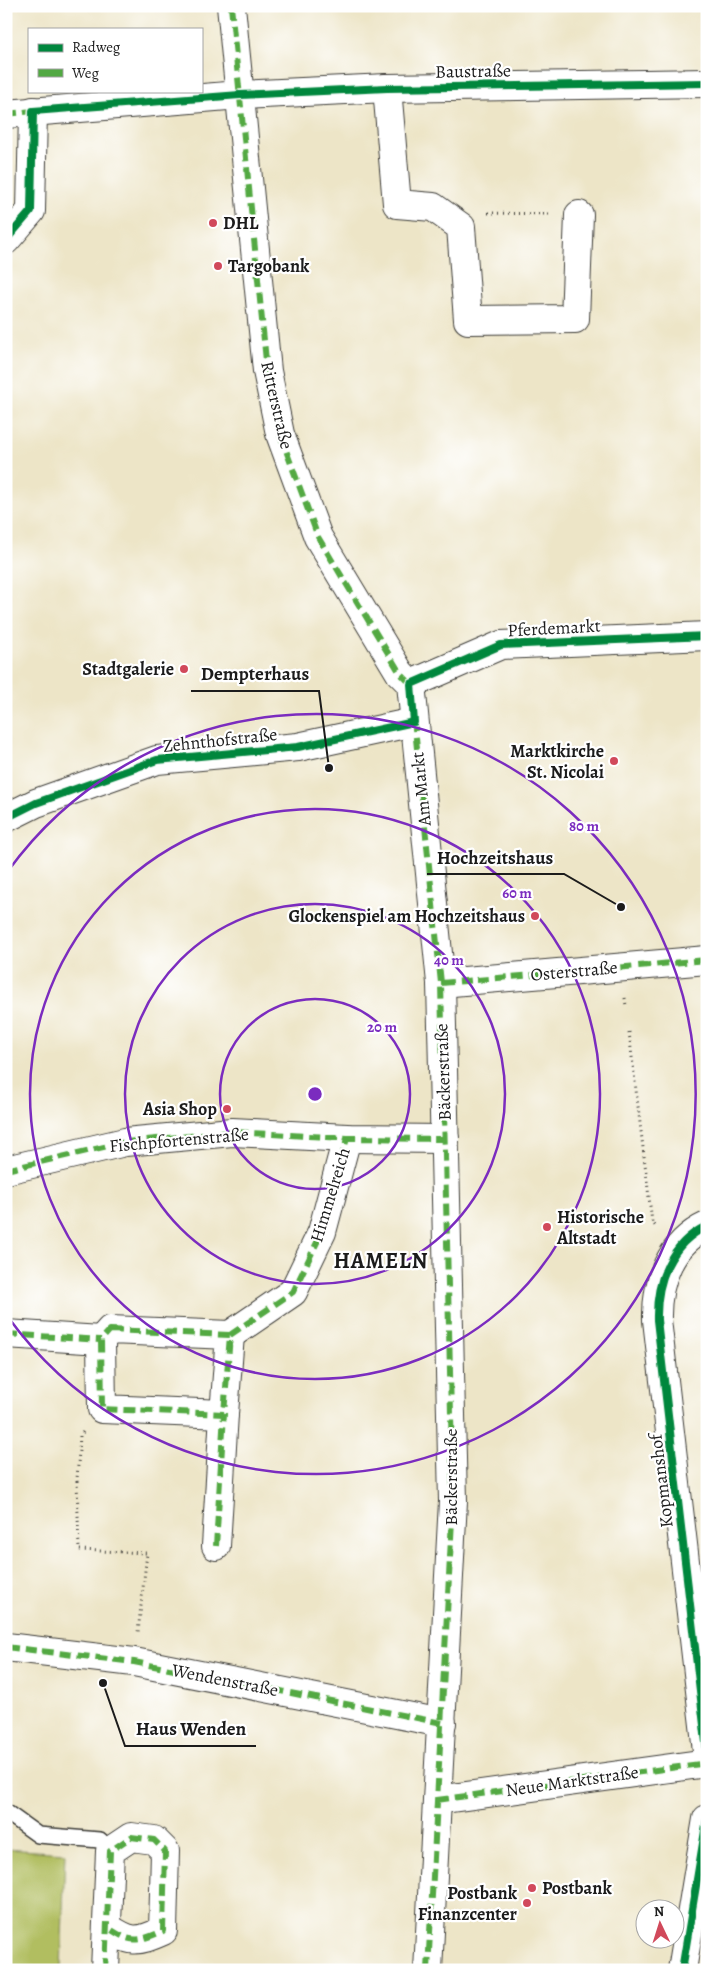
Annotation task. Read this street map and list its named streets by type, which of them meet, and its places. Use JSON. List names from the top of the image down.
{
  "streets": {
    "street": [
      "Baustraße",
      "Ritterstraße",
      "Pferdemarkt",
      "Zehnthofstraße",
      "Am Markt",
      "Osterstraße",
      "Bäckerstraße",
      "Fischpfortenstraße",
      "Himmelreich",
      "Kopmanshof",
      "Wendenstraße",
      "Neue Marktstraße"
    ]
  },
  "crossings": [
    ["Baustraße", "Ritterstraße"],
    ["Ritterstraße", "Pferdemarkt"],
    ["Ritterstraße", "Am Markt"],
    ["Pferdemarkt", "Am Markt"],
    ["Zehnthofstraße", "Am Markt"],
    ["Am Markt", "Osterstraße"],
    ["Am Markt", "Bäckerstraße"],
    ["Osterstraße", "Bäckerstraße"],
    ["Bäckerstraße", "Fischpfortenstraße"],
    ["Bäckerstraße", "Wendenstraße"],
    ["Bäckerstraße", "Neue Marktstraße"],
    ["Fischpfortenstraße", "Himmelreich"],
    ["Kopmanshof", "Neue Marktstraße"]
  ],
  "districts": ["HAMELN"],
  "places": [
    "DHL",
    "Targobank",
    "Stadtgalerie",
    "Marktkirche St. Nicolai",
    "Dempterhaus",
    "Hochzeitshaus",
    "Glockenspiel am Hochzeitshaus",
    "Asia Shop",
    "Historische Altstadt",
    "Haus Wenden",
    "Postbank",
    "Postbank Finanzcenter"
  ],
  "legend": ["Radweg", "Weg"],
  "north": "top",
  "rings": [
    "80 m",
    "60 m",
    "40 m",
    "20 m"
  ]
}
